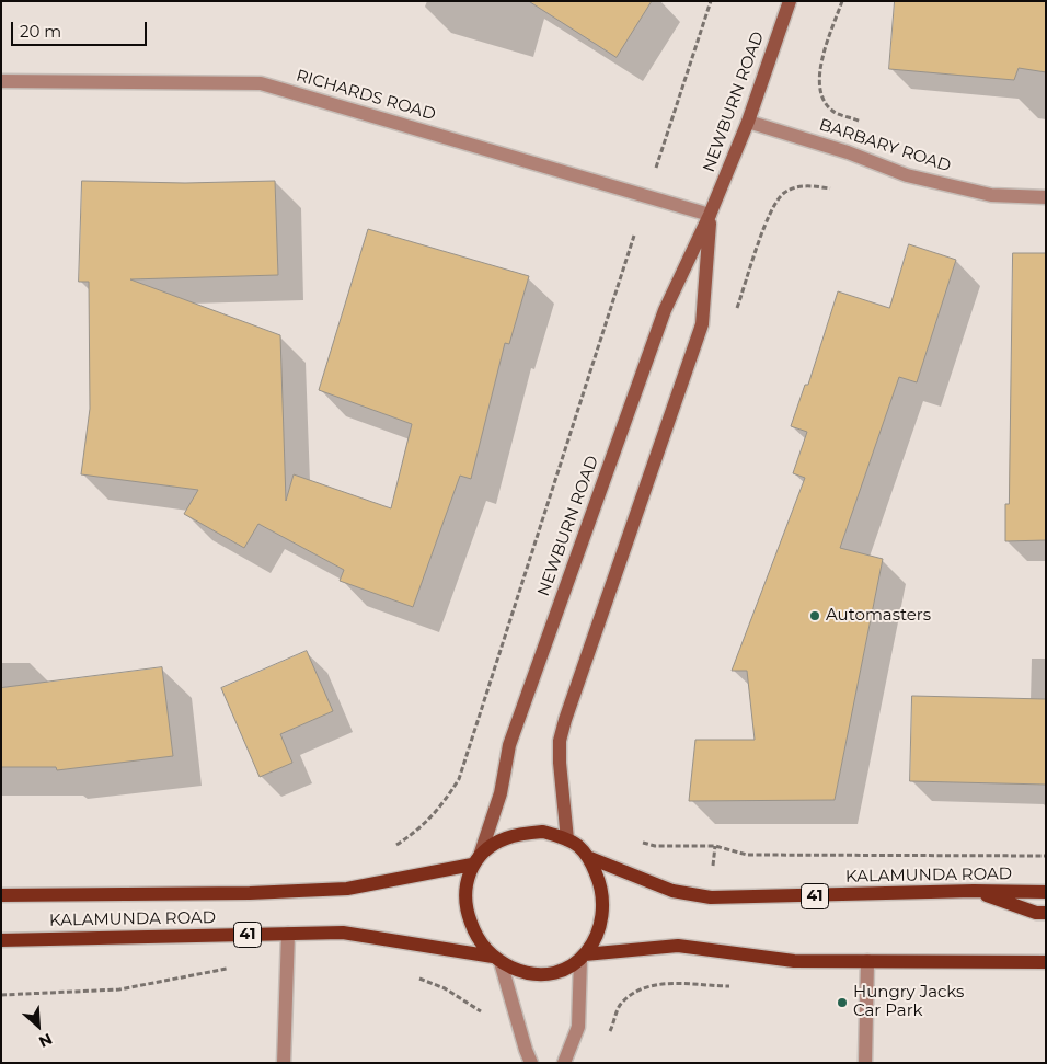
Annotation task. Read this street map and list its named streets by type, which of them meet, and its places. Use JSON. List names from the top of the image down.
{
  "streets": {
    "main road": ["KALAMUNDA ROAD", "41"],
    "street": ["RICHARDS ROAD", "NEWBURN ROAD", "BARBARY ROAD"]
  },
  "crossings": [
    ["RICHARDS ROAD", "NEWBURN ROAD"],
    ["NEWBURN ROAD", "BARBARY ROAD"],
    ["NEWBURN ROAD", "KALAMUNDA ROAD"]
  ],
  "places": ["Automasters", "Hungry Jacks Car Park"],
  "scale_bar": "20 m",
  "north": "bottom right"
}
